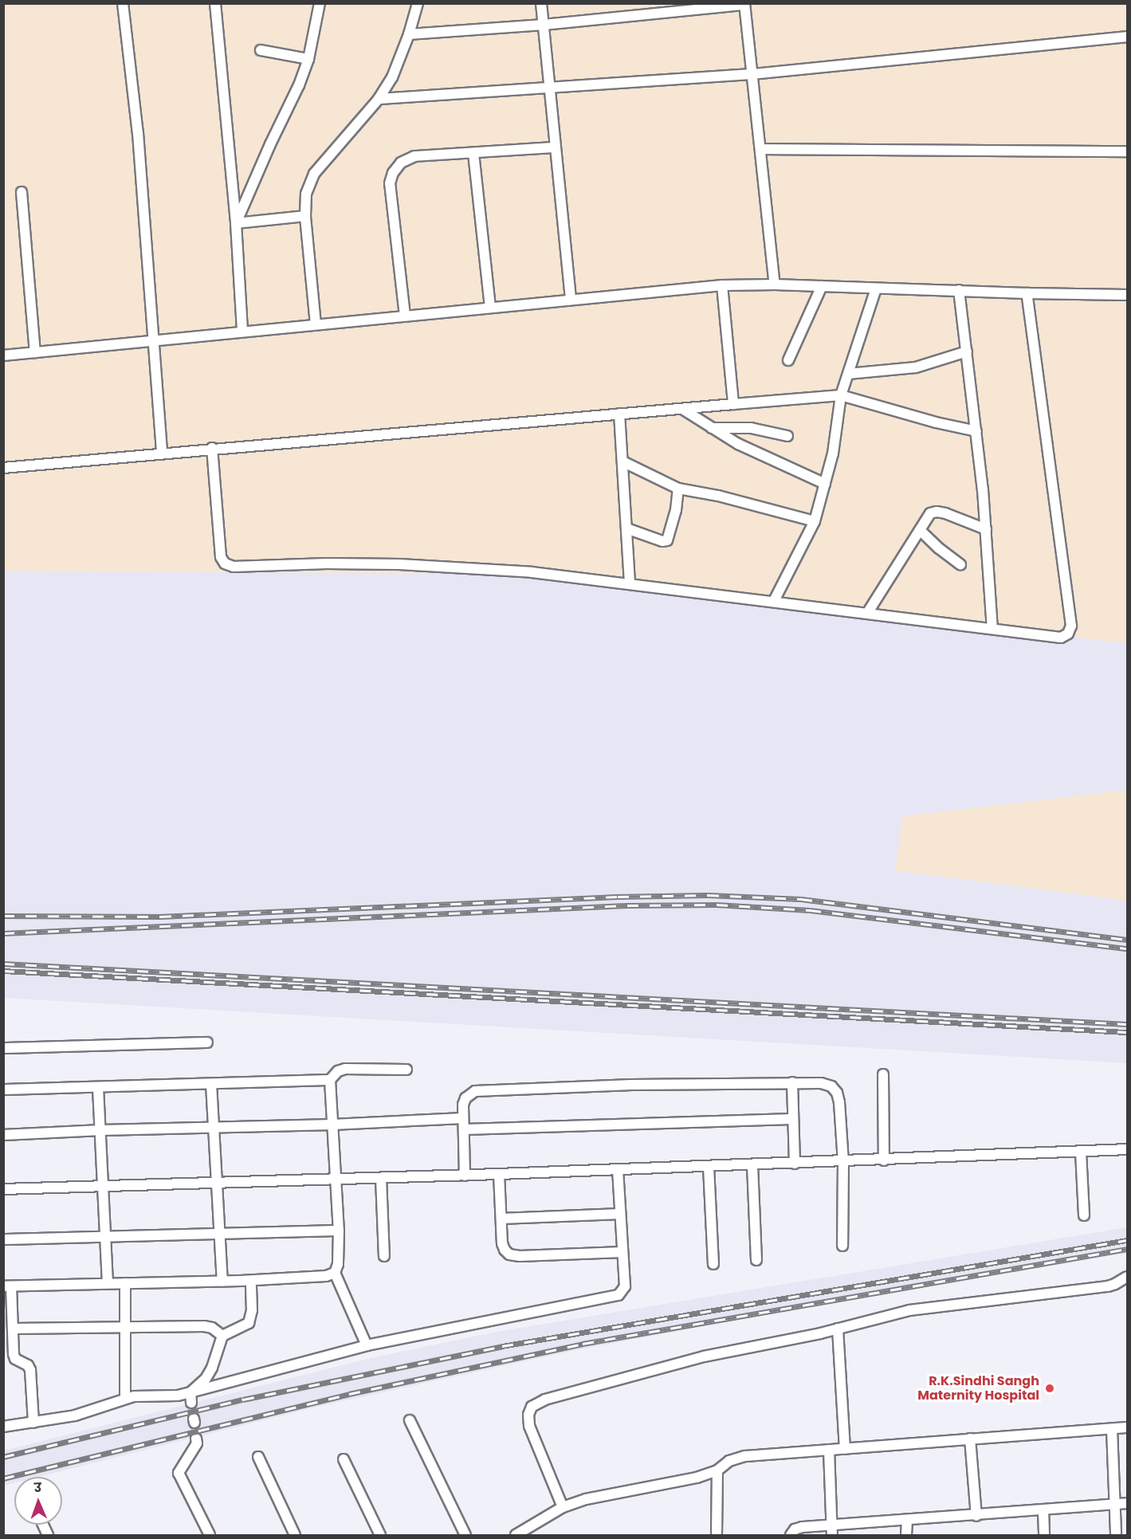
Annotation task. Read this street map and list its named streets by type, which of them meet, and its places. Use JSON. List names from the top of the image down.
{
  "places": ["R.K.Sindhi Sangh Maternity Hospital"],
  "north": "top"
}
